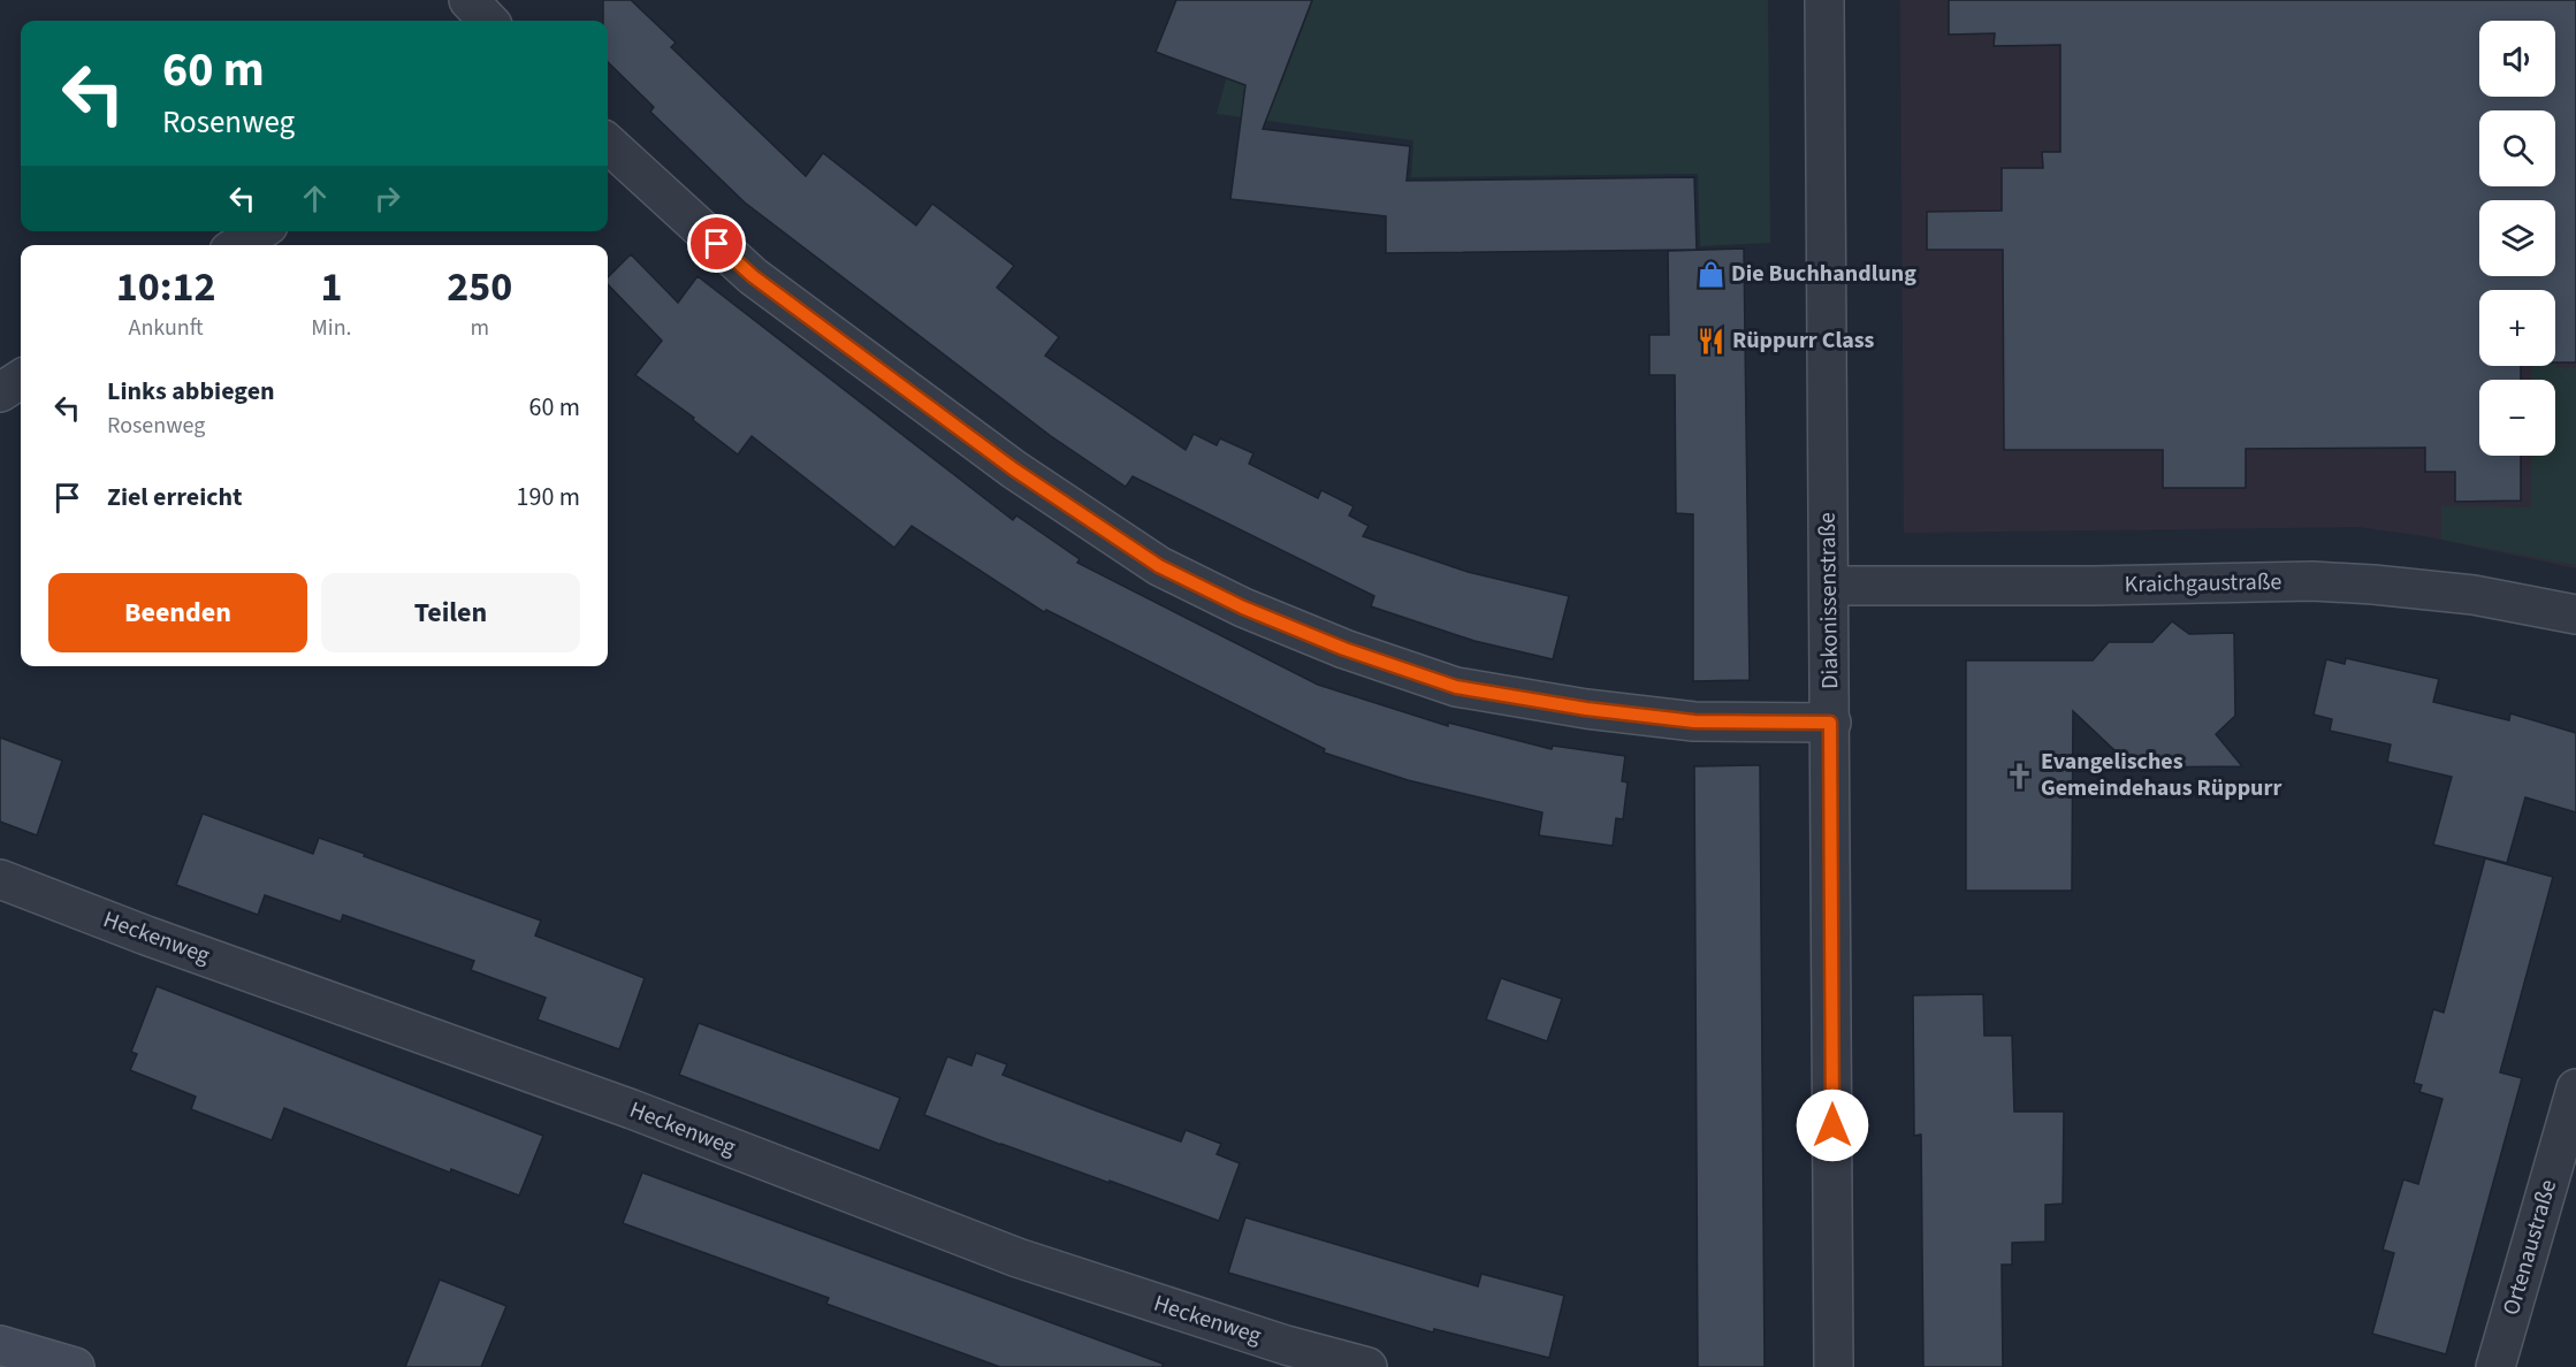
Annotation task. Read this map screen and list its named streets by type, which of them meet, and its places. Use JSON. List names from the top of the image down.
{
  "streets": {
    "street": [
      "Kraichgaustraße",
      "Diakonissenstraße",
      "Heckenweg",
      "Ortenaustraße"
    ]
  },
  "crossings": [
    ["Kraichgaustraße", "Diakonissenstraße"]
  ],
  "places": {
    "shop": ["Die Buchhandlung"],
    "restaurant": ["Rüppurr Class"],
    "church": ["Evangelisches Gemeindehaus Rüppurr"]
  },
  "page": {
    "map_buttons": ["+", "−"],
    "turn": ["60 m", "Rosenweg"],
    "eta": [
      "10:12",
      "Ankunft",
      "1",
      "Min.",
      "250",
      "m"
    ],
    "list": [
      {
        "name": "Links abbiegen",
        "note": "Rosenweg",
        "value": "60 m"
      },
      {
        "name": "Ziel erreicht",
        "value": "190 m"
      }
    ],
    "buttons": ["Beenden", "Teilen"]
  }
}
